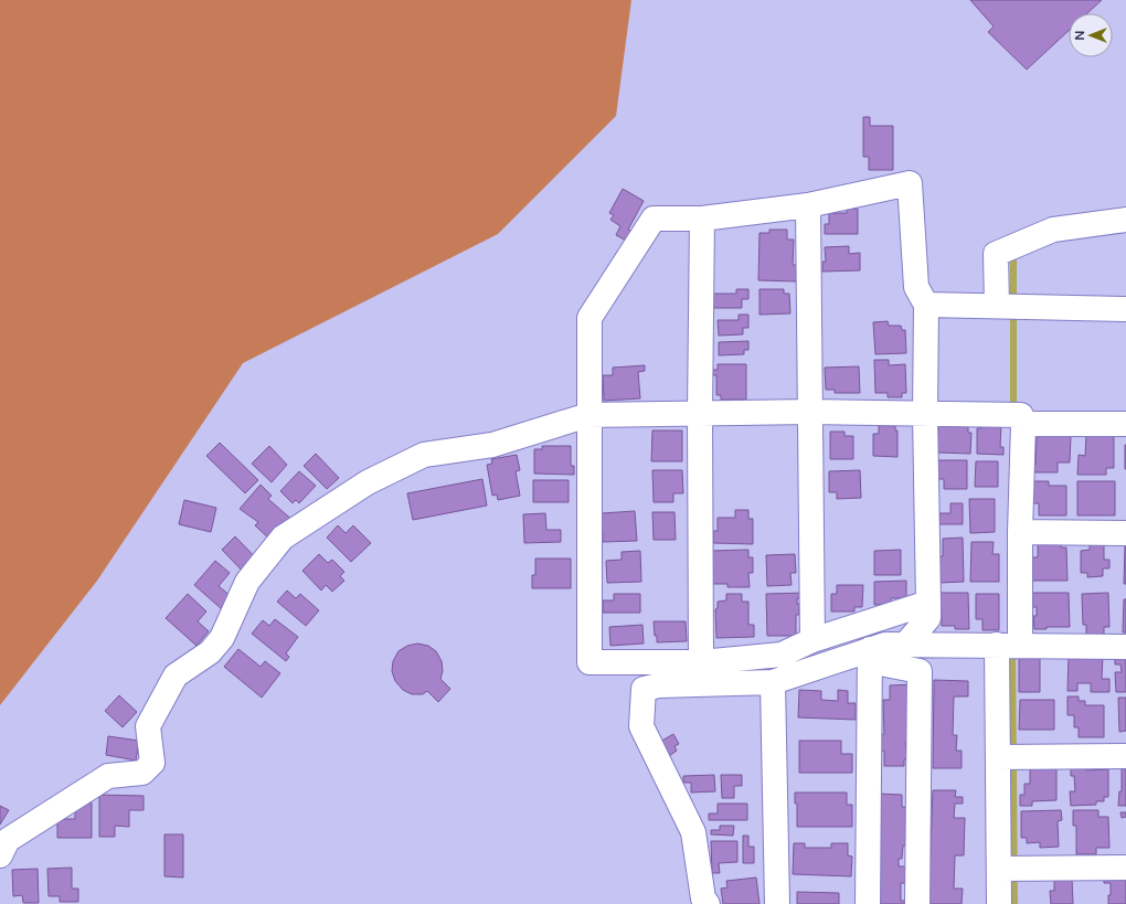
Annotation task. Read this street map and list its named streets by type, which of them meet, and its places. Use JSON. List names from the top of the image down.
{
  "north": "left"
}
